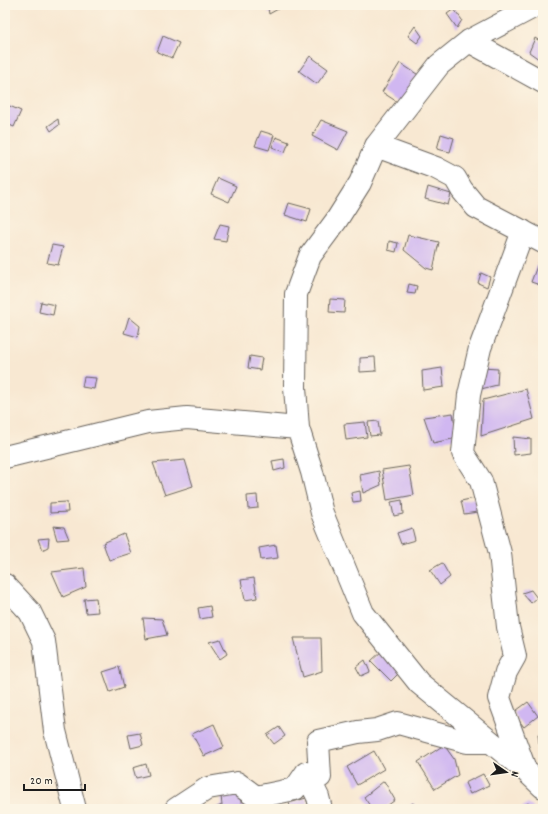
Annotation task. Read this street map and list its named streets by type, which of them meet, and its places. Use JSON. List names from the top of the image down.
{
  "scale_bar": "20 m",
  "north": "right"
}
